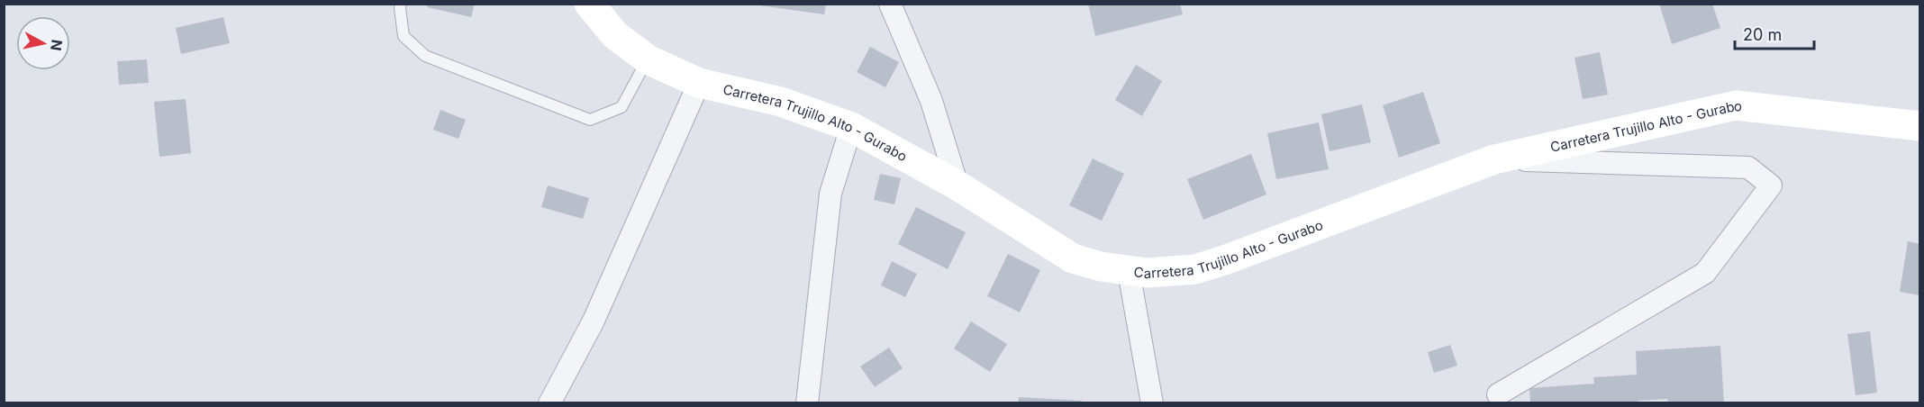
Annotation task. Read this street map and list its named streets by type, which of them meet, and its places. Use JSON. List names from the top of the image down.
{
  "streets": {
    "main road": ["Carretera Trujillo Alto - Gurabo"]
  },
  "scale_bar": "20 m",
  "north": "right"
}
